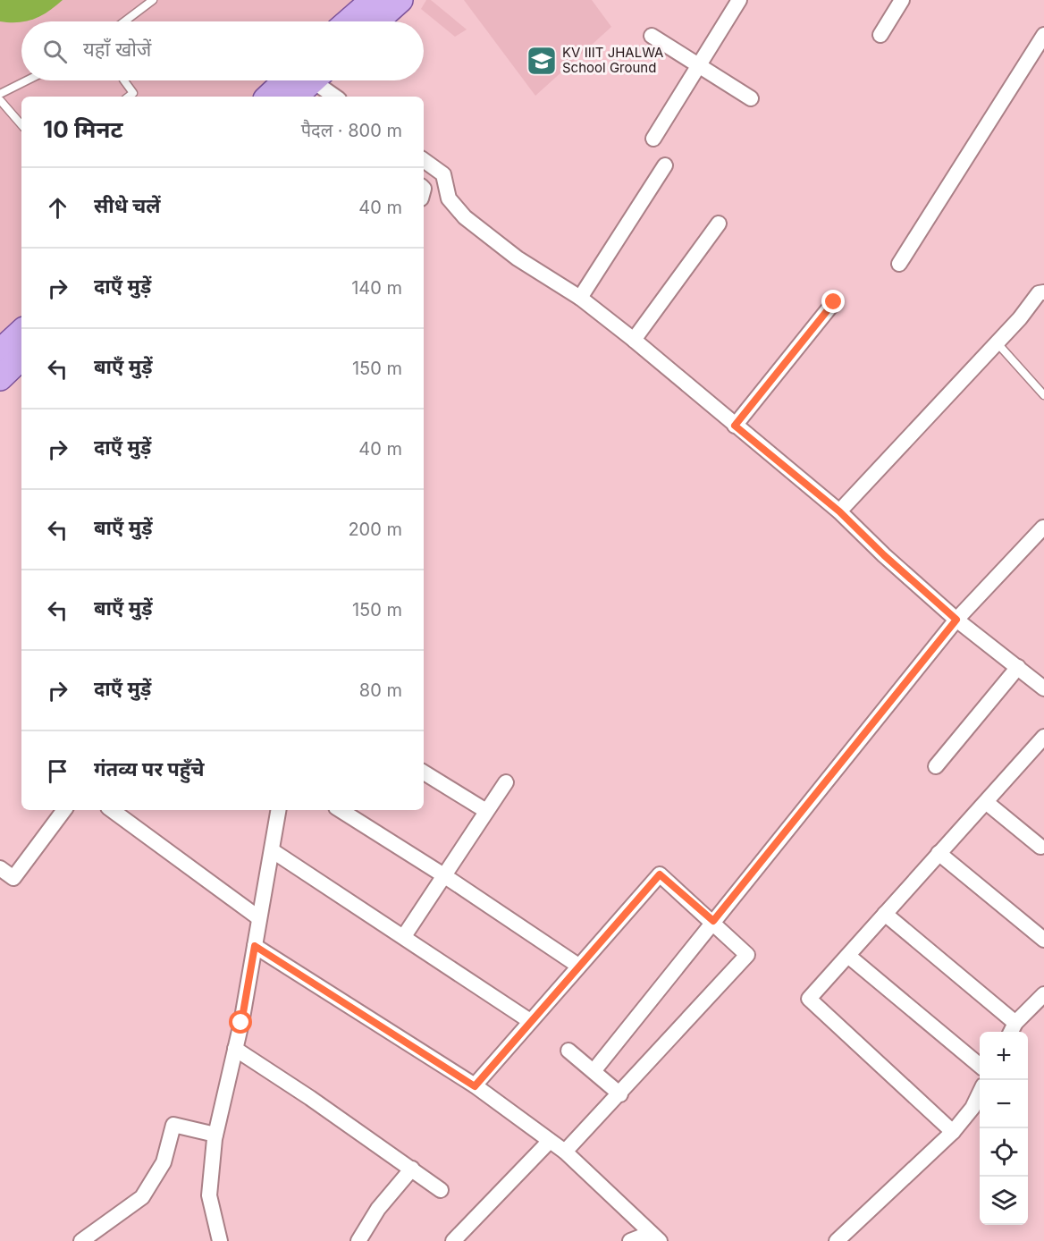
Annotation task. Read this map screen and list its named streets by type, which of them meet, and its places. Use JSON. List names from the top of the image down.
{
  "places": {
    "school or university": ["KV IIIT JHALWA School Ground"]
  },
  "page": {
    "search": "यहाँ खोजें",
    "heading": ["10 मिनट", "पैदल · 800 m"],
    "list": [
      ["सीधे चलें", "40 m"],
      ["दाएँ मुड़ें", "140 m"],
      ["बाएँ मुड़ें", "150 m"],
      ["दाएँ मुड़ें", "40 m"],
      ["बाएँ मुड़ें", "200 m"],
      ["बाएँ मुड़ें", "150 m"],
      ["दाएँ मुड़ें", "80 m"],
      "गंतव्य पर पहुँचे"
    ],
    "map_buttons": ["+", "−"]
  }
}
